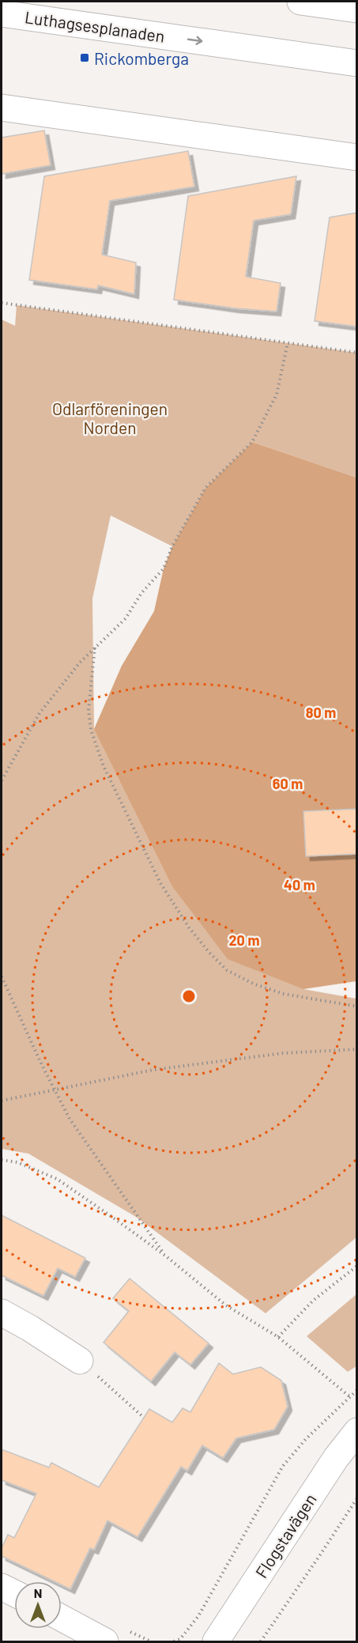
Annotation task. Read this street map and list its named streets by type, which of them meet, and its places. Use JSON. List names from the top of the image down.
{
  "streets": {
    "street": ["Luthagsesplanaden", "Flogstavägen"]
  },
  "parks": ["Odlarföreningen Norden"],
  "places": {
    "transit": ["Rickomberga"]
  },
  "north": "top",
  "rings": [
    "80 m",
    "60 m",
    "40 m",
    "20 m"
  ]
}
